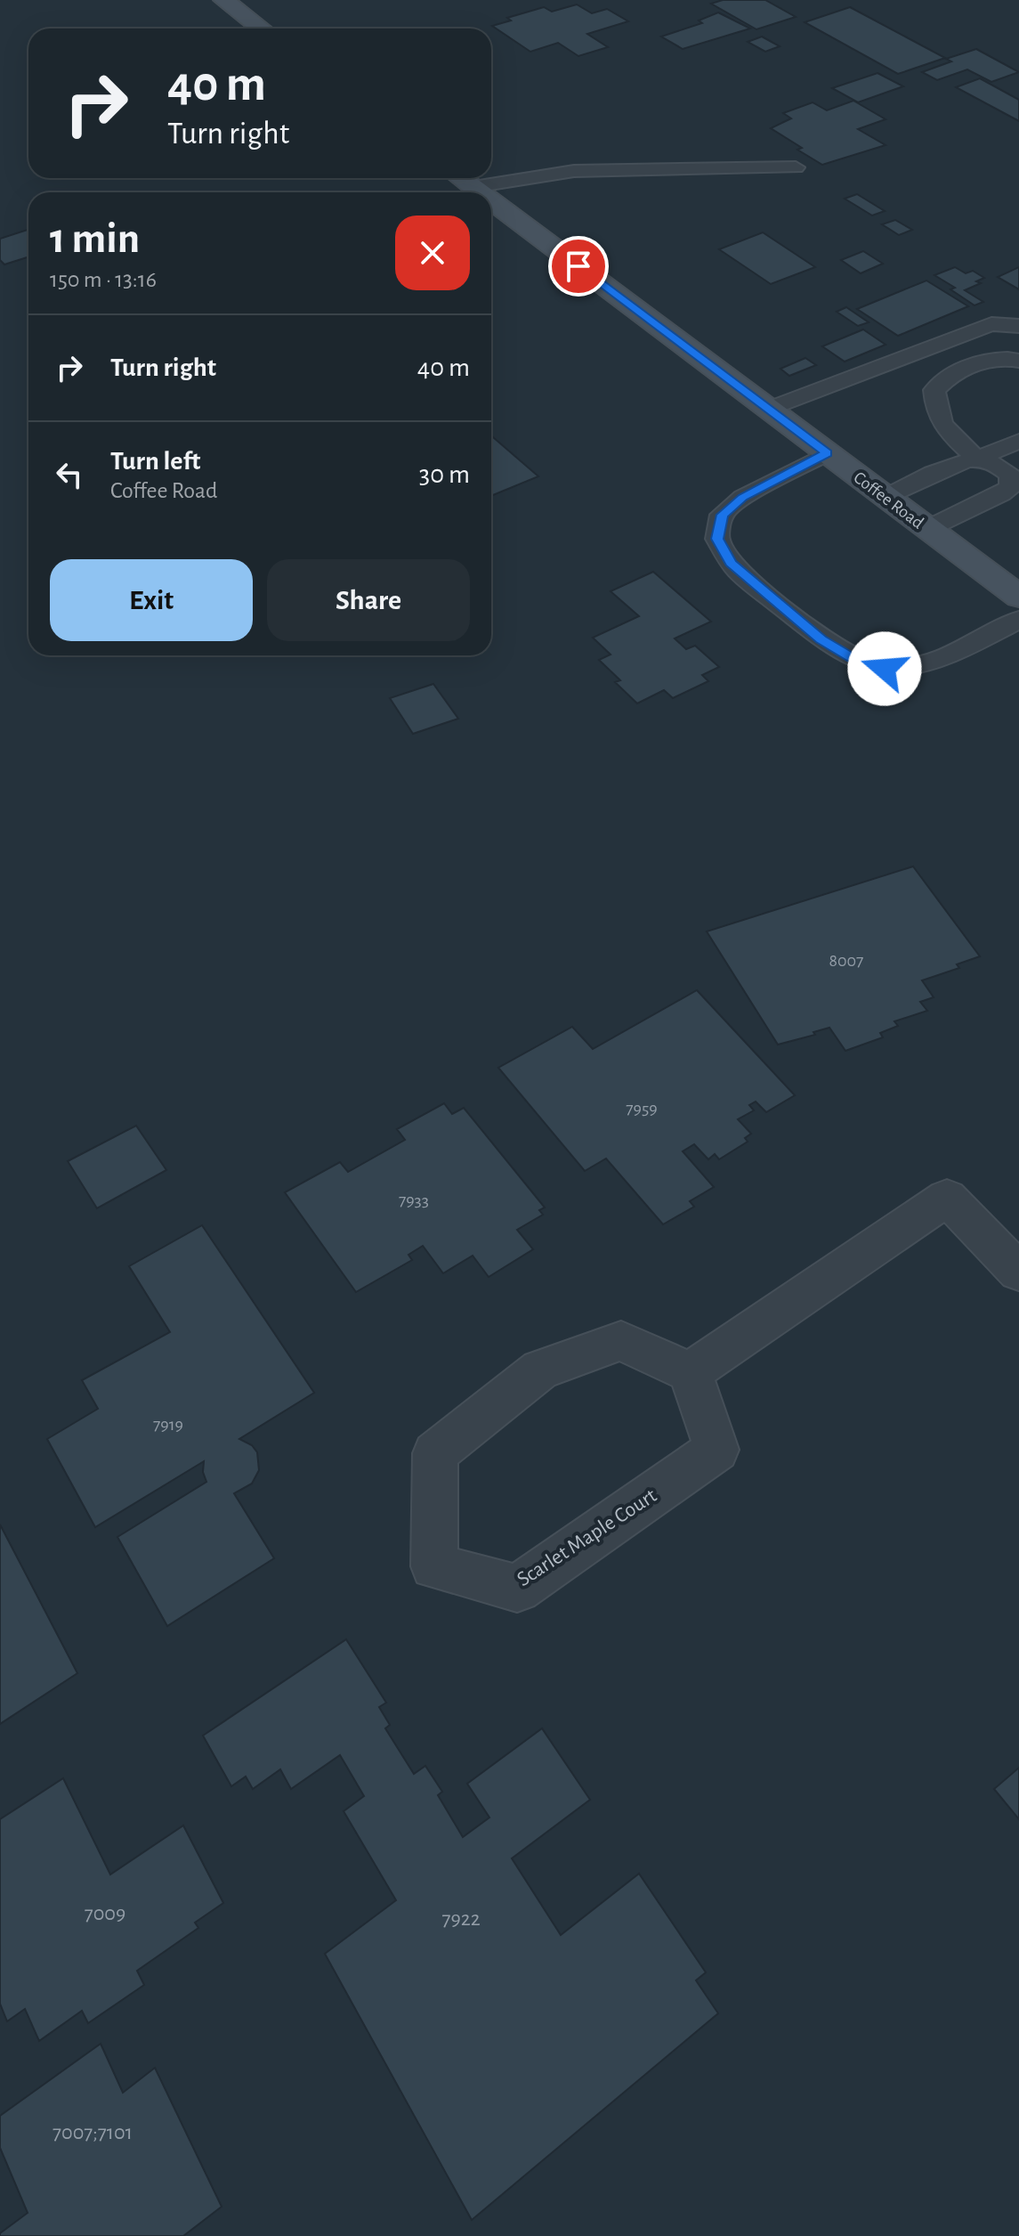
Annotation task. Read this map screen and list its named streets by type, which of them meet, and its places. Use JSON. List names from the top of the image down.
{
  "streets": {
    "main road": ["Coffee Road"],
    "street": ["Scarlet Maple Court"]
  },
  "house_numbers": [
    "8007",
    "7959",
    "7933",
    "7919",
    "7009",
    "7922",
    "7007;7101"
  ],
  "page": {
    "turn": ["40 m", "Turn right"],
    "heading": ["1 min", "150 m · 13:16"],
    "list": [
      {
        "name": "Turn right",
        "value": "40 m"
      },
      {
        "name": "Turn left",
        "note": "Coffee Road",
        "value": "30 m"
      }
    ],
    "buttons": ["Exit", "Share"]
  }
}
